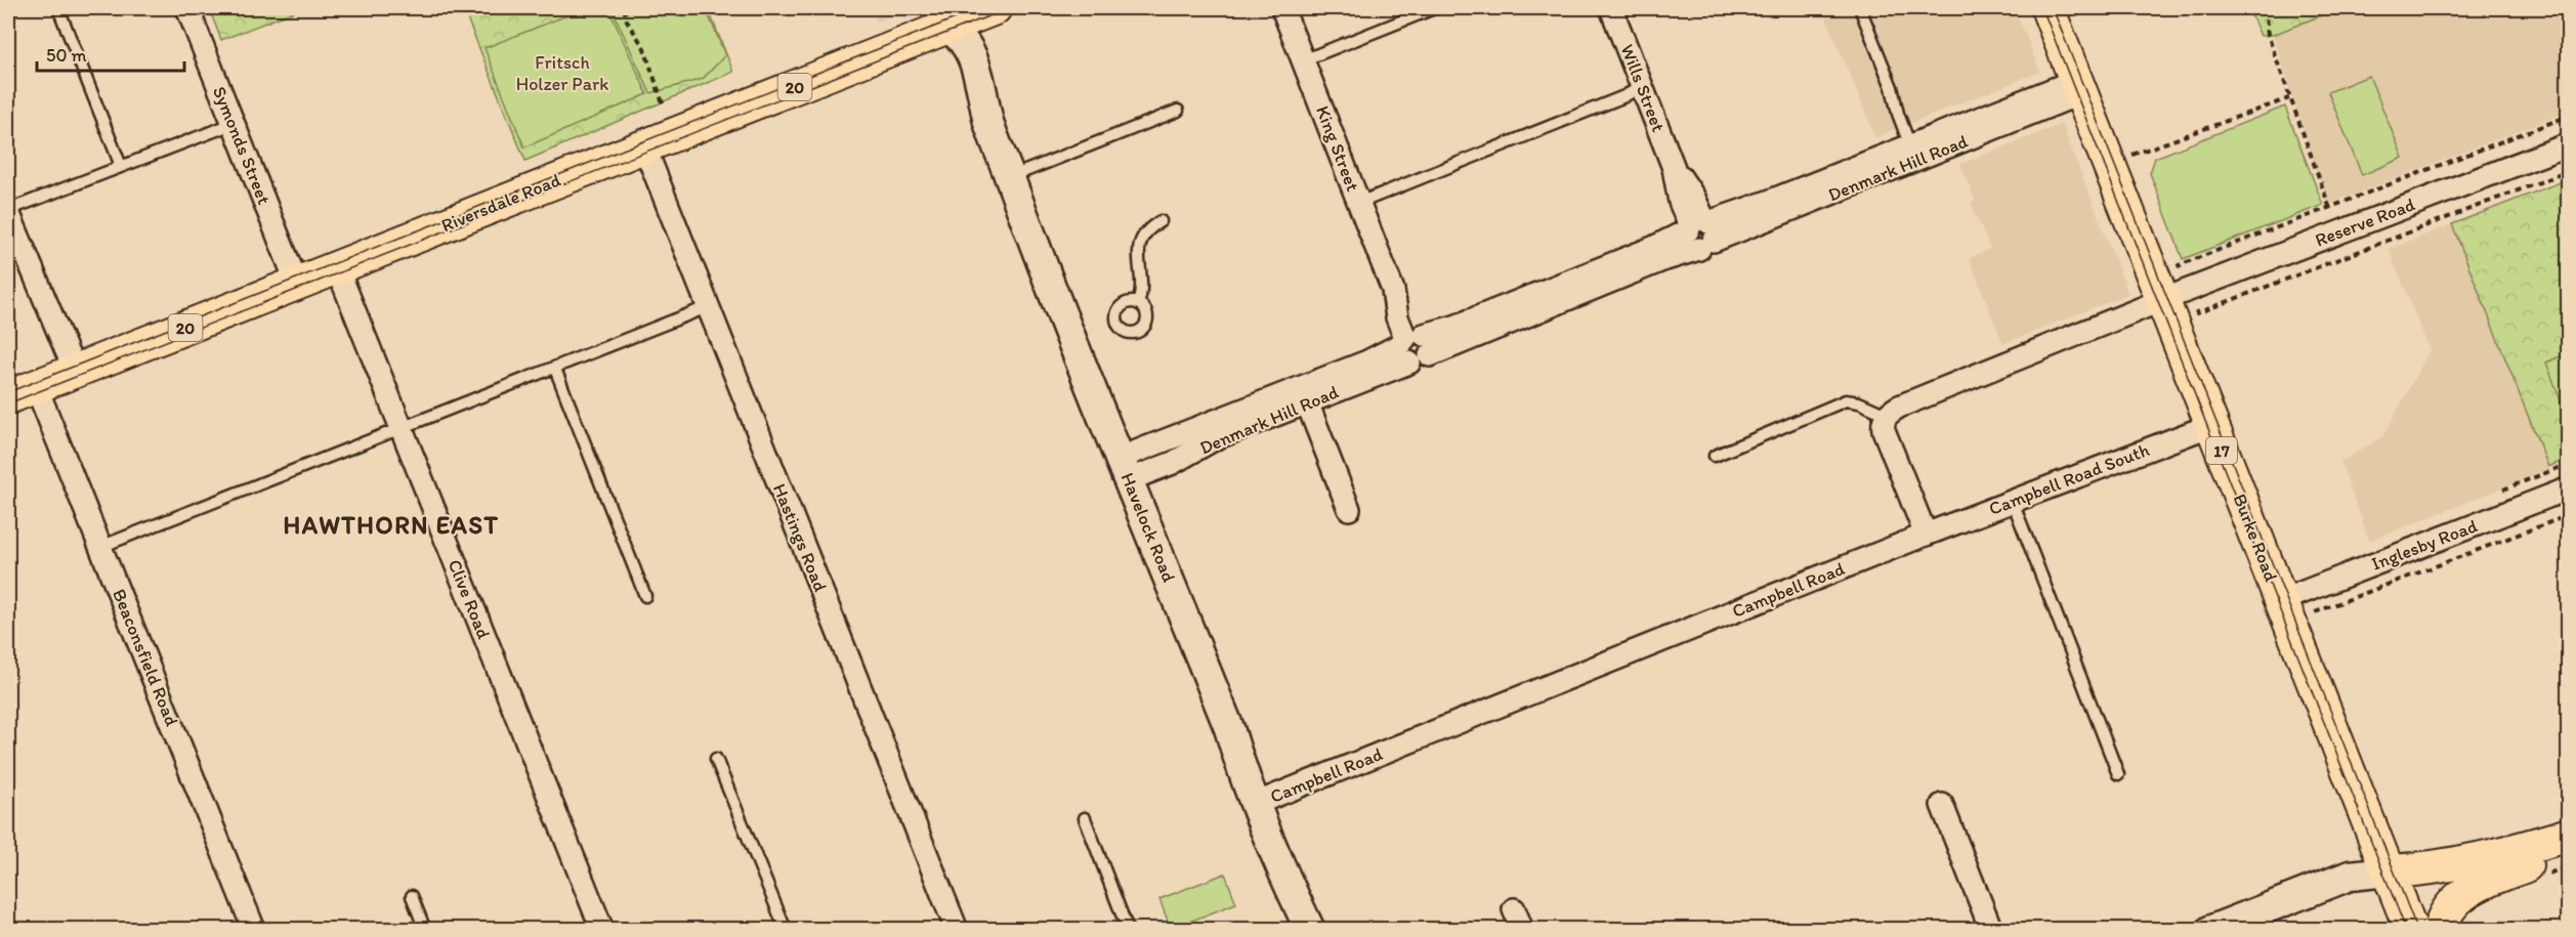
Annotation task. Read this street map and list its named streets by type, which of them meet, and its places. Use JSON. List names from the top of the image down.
{
  "streets": {
    "main road": [
      "20",
      "Riversdale Road",
      "17",
      "Burke Road"
    ],
    "street": [
      "Wills Street",
      "Symonds Street",
      "King Street",
      "Denmark Hill Road",
      "Reserve Road",
      "Campbell Road South",
      "Havelock Road",
      "Hastings Road",
      "Inglesby Road",
      "Campbell Road",
      "Clive Road",
      "Beaconsfield Road"
    ]
  },
  "crossings": [
    ["Wills Street", "Denmark Hill Road"],
    ["Symonds Street", "Riversdale Road"],
    ["King Street", "Denmark Hill Road"],
    ["Denmark Hill Road", "Havelock Road"],
    ["Denmark Hill Road", "Burke Road"],
    ["Riversdale Road", "Havelock Road"],
    ["Riversdale Road", "Hastings Road"],
    ["Riversdale Road", "Clive Road"],
    ["Riversdale Road", "Beaconsfield Road"],
    ["Reserve Road", "Burke Road"],
    ["Campbell Road South", "Burke Road"],
    ["Campbell Road South", "Campbell Road"],
    ["Havelock Road", "Campbell Road"],
    ["Burke Road", "Inglesby Road"]
  ],
  "districts": ["HAWTHORN EAST"],
  "parks": ["Fritsch Holzer Park"],
  "scale_bar": "50 m"
}
